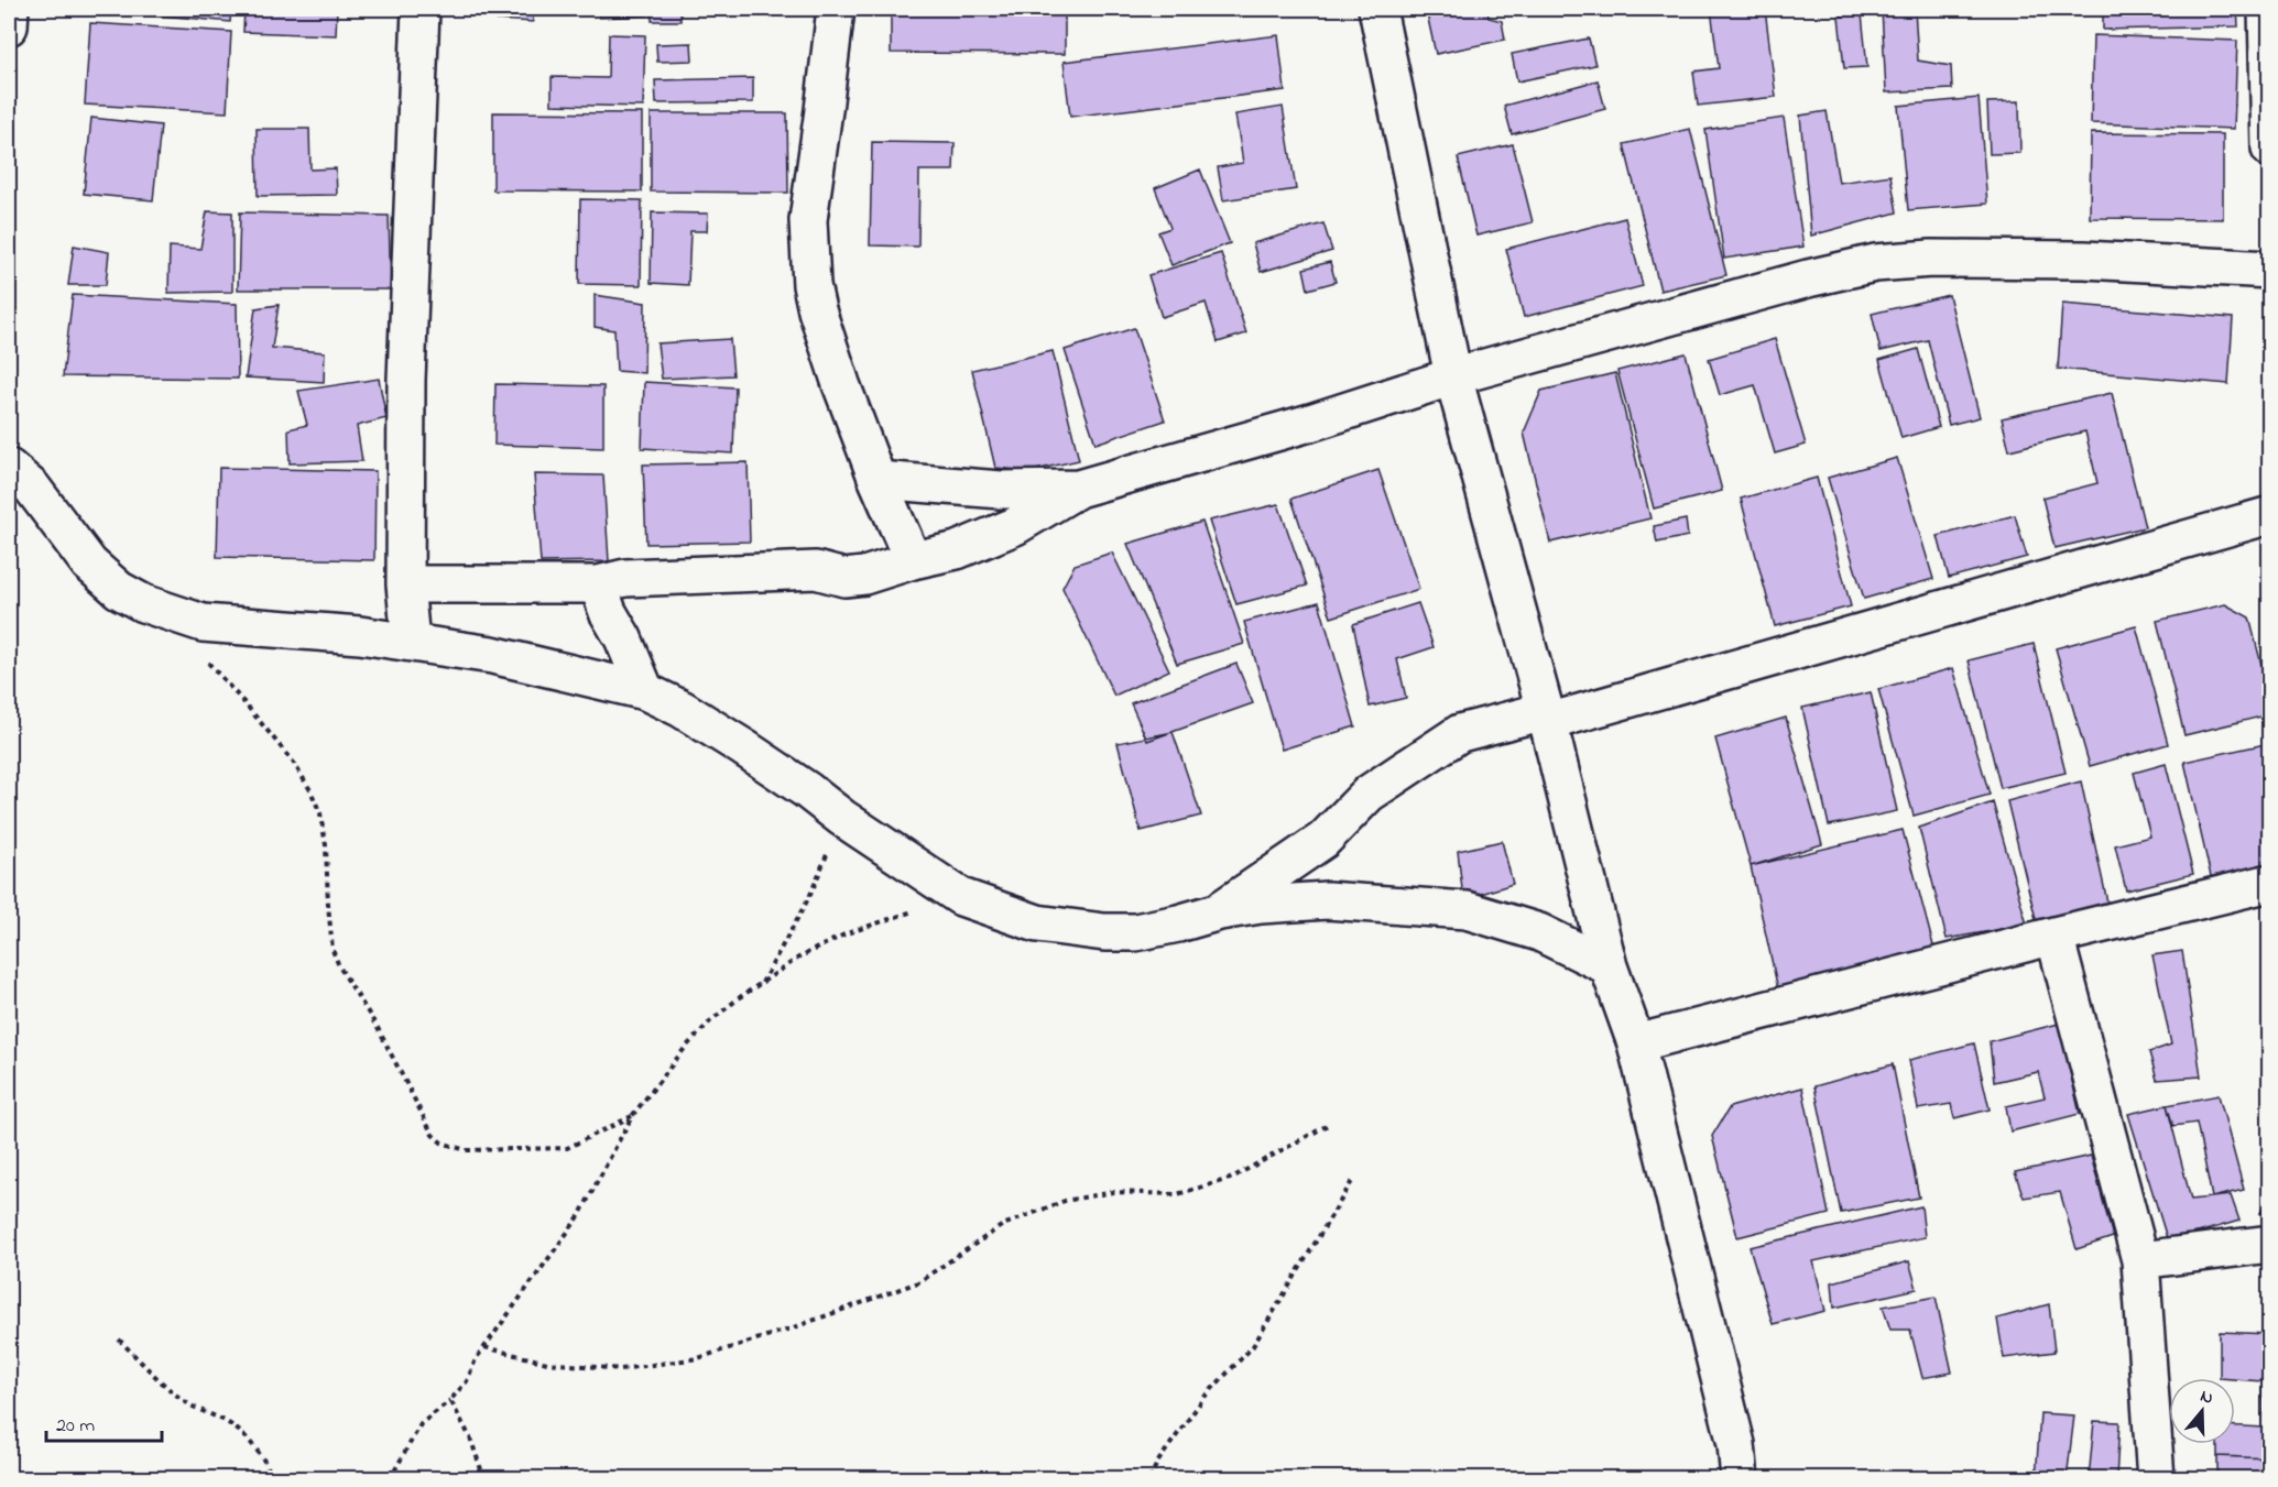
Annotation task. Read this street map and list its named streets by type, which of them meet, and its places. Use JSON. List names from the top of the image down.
{
  "scale_bar": "20 m",
  "north": "top"
}
